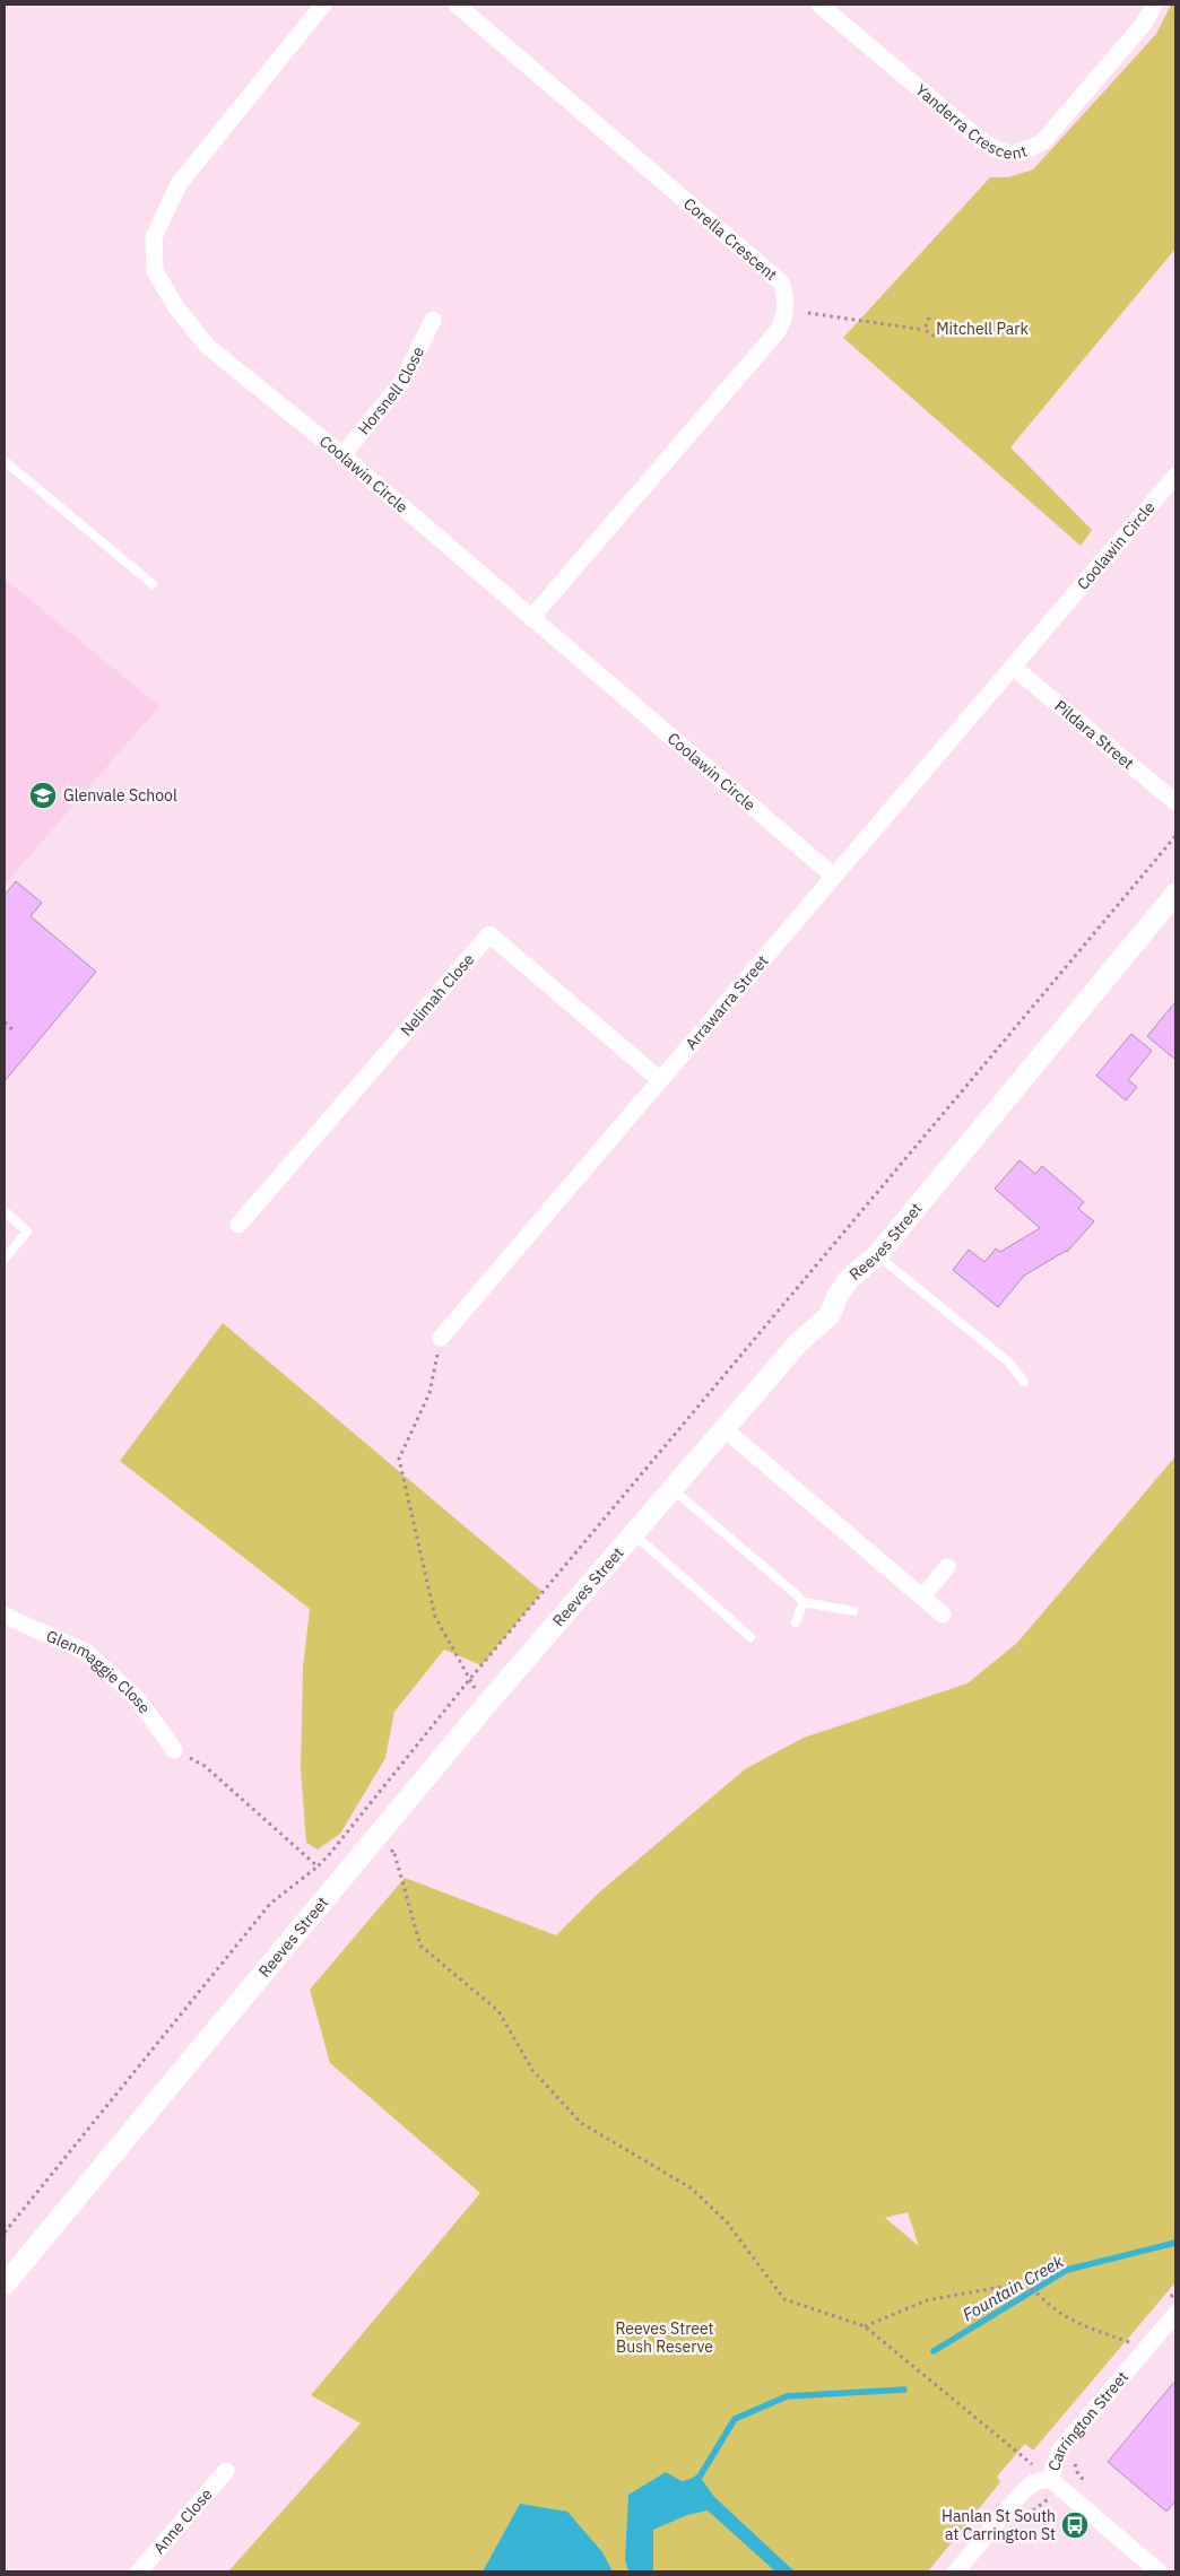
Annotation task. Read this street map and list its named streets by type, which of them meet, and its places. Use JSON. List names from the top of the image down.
{
  "streets": {
    "street": [
      "Yanderra Crescent",
      "Corella Crescent",
      "Horsnell Close",
      "Coolawin Circle",
      "Pildara Street",
      "Nelimah Close",
      "Arrawarra Street",
      "Reeves Street",
      "Glenmaggie Close",
      "Carrington Street",
      "Anne Close"
    ]
  },
  "crossings": [
    ["Corella Crescent", "Coolawin Circle"],
    ["Horsnell Close", "Coolawin Circle"],
    ["Coolawin Circle", "Pildara Street"],
    ["Coolawin Circle", "Arrawarra Street"],
    ["Pildara Street", "Arrawarra Street"],
    ["Nelimah Close", "Arrawarra Street"]
  ],
  "water": ["Fountain Creek"],
  "parks": ["Mitchell Park", "Reeves Street Bush Reserve"],
  "places": {
    "school or university": ["Glenvale School"],
    "bus stop": ["Hanlan St South at Carrington St"]
  }
}
